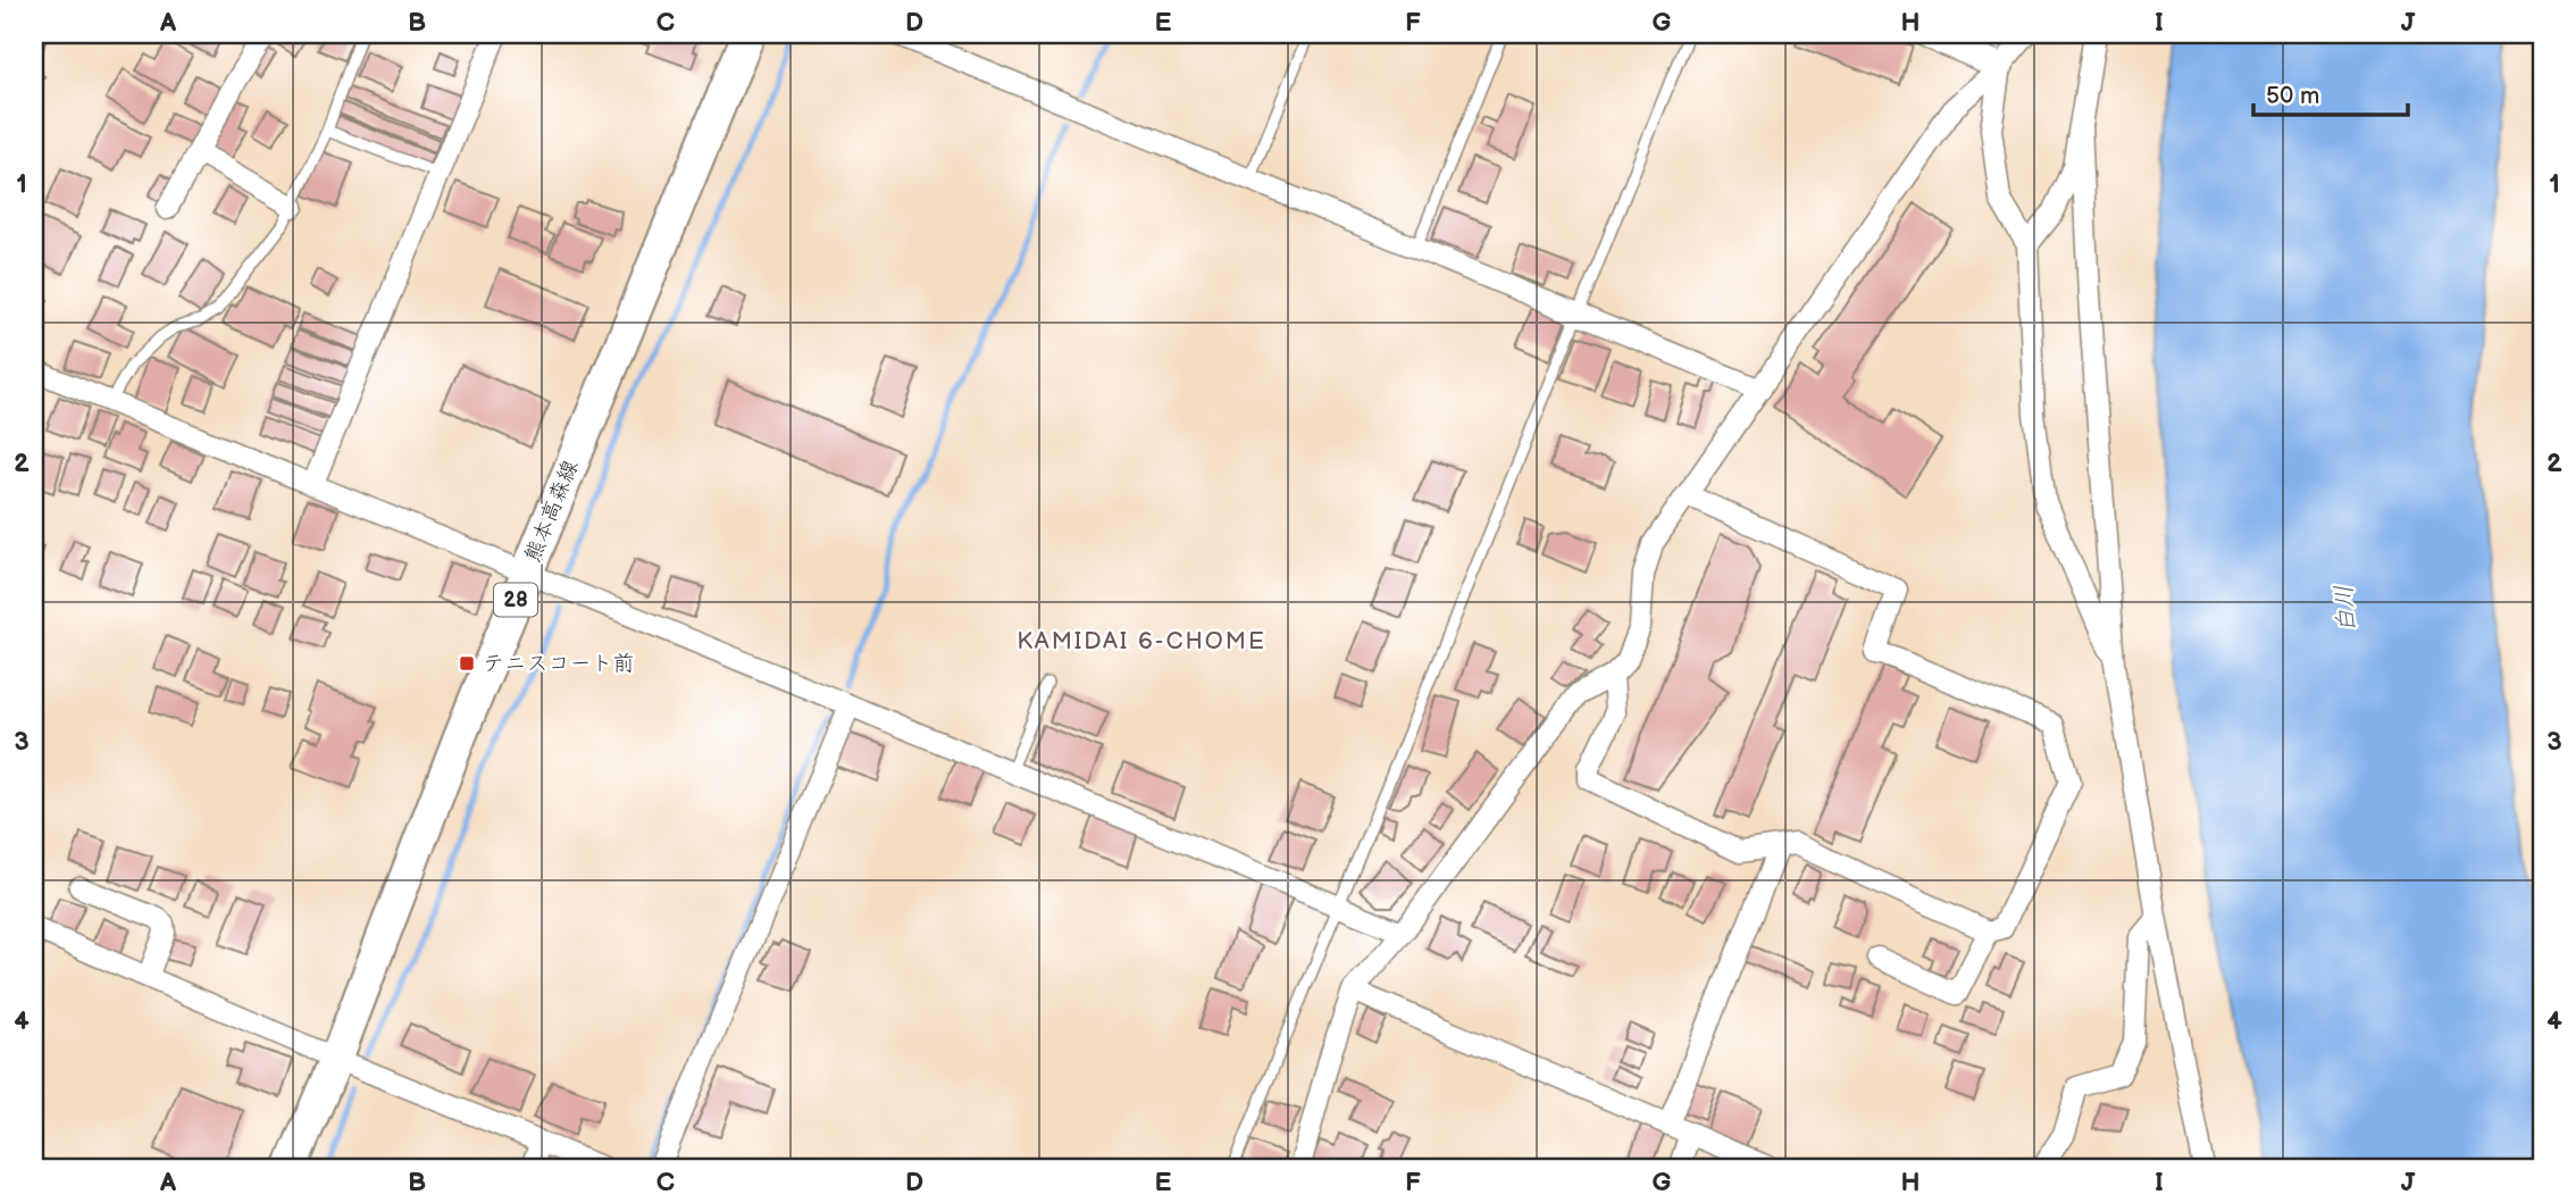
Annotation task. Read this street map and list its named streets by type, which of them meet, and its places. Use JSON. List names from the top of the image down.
{
  "streets": {
    "main road": ["熊本高森線", "28"]
  },
  "districts": ["KAMIDAI 6-CHOME"],
  "water": ["白川"],
  "places": {
    "transit": ["テニスコート前"]
  },
  "scale_bar": "50 m",
  "grid": {
    "columns": [
      "A",
      "B",
      "C",
      "D",
      "E",
      "F",
      "G",
      "H",
      "I",
      "J"
    ],
    "rows": [
      "1",
      "2",
      "3",
      "4"
    ]
  }
}
